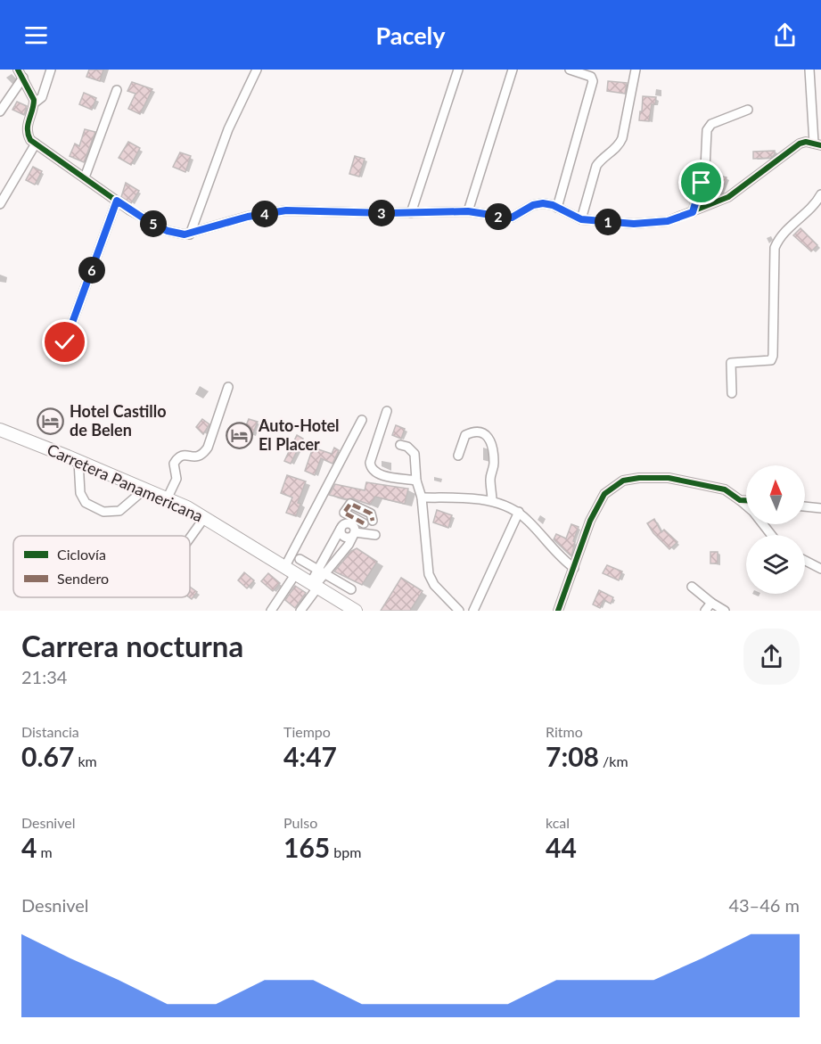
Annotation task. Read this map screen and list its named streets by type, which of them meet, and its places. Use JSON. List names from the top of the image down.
{
  "streets": {
    "highway": ["Carretera Panamericana"]
  },
  "places": {
    "hotel": ["Hotel Castillo de Belen", "Auto-Hotel El Placer"]
  },
  "legend": ["Ciclovía", "Sendero"],
  "north": "top",
  "page": {
    "header": "Pacely",
    "pins": [
      "3",
      "4",
      "2",
      "1",
      "5",
      "6"
    ],
    "heading": ["Carrera nocturna", "21:34"],
    "stats": [
      ["Distancia", "0.67 km"],
      ["Tiempo", "4:47"],
      ["Ritmo", "7:08 /km"],
      ["Desnivel", "4 m"],
      ["Pulso", "165 bpm"],
      ["kcal", "44"]
    ],
    "chart": ["Desnivel", "43–46 m"]
  }
}
